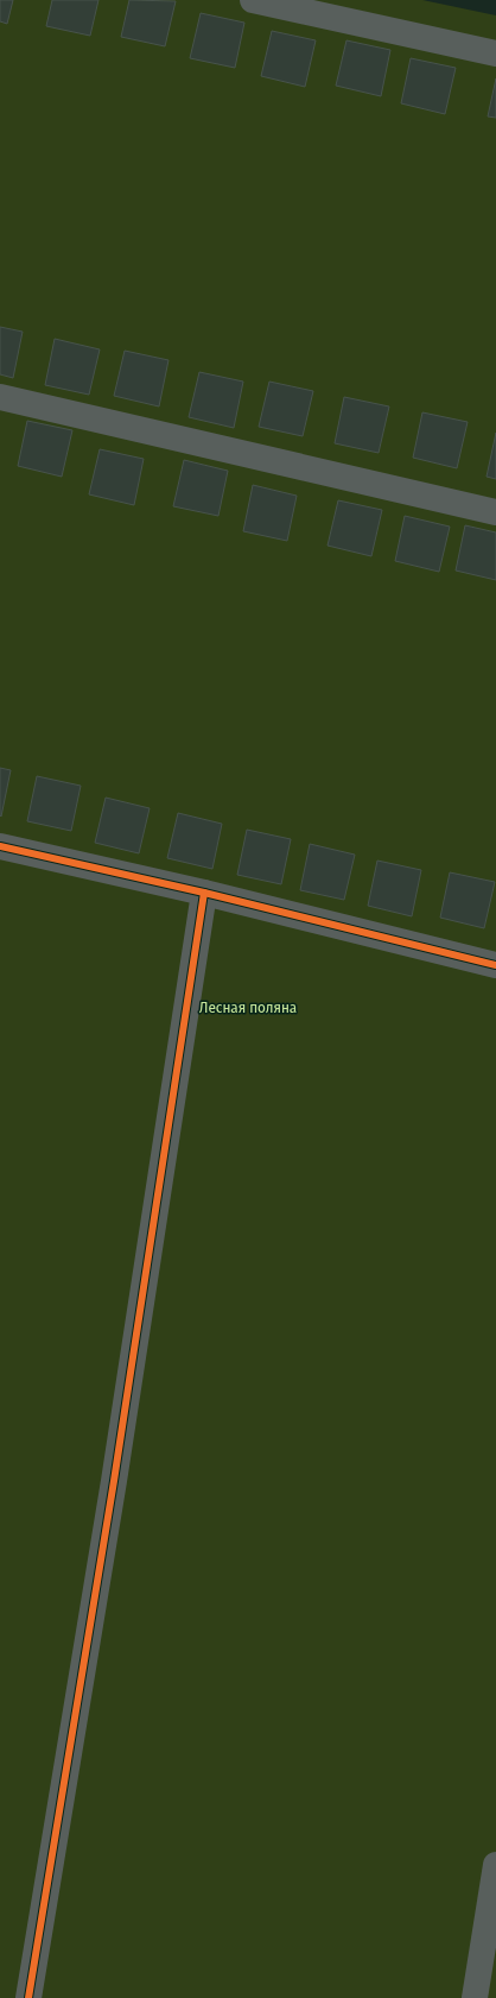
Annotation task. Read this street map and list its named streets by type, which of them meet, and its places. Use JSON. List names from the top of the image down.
{
  "parks": ["Лесная поляна"]
}
